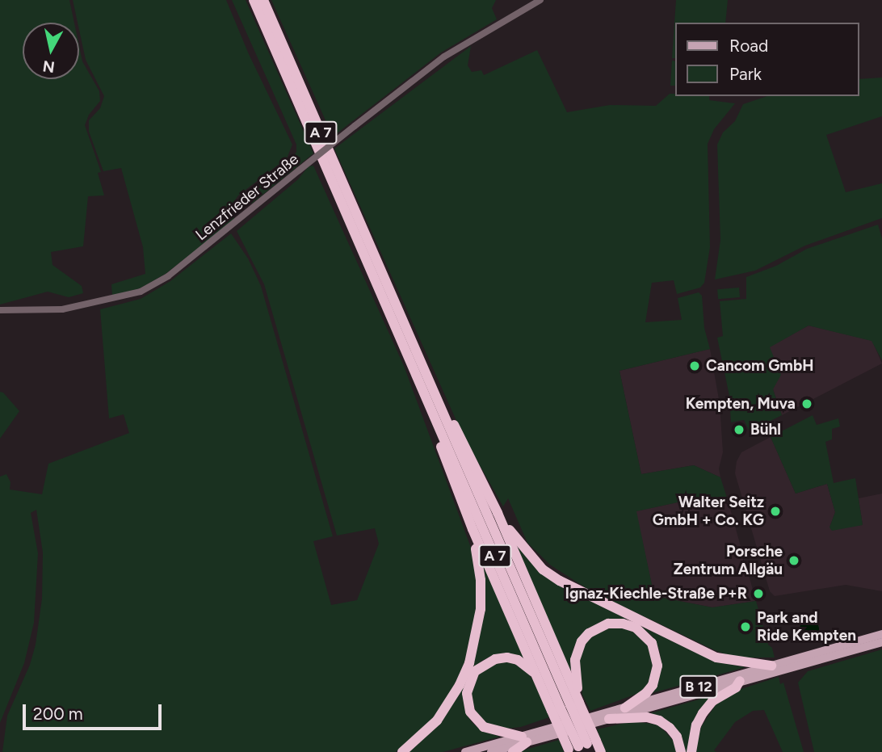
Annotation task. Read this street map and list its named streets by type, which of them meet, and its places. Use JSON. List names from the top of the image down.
{
  "streets": {
    "highway": ["A 7"],
    "main road": ["B 12"],
    "street": ["Lenzfrieder Straße"]
  },
  "places": [
    "Cancom GmbH",
    "Kempten, Muva",
    "Bühl",
    "Walter Seitz GmbH + Co. KG",
    "Porsche Zentrum Allgäu",
    "Ignaz-Kiechle-Straße P+R",
    "Park and Ride Kempten"
  ],
  "legend": ["Road", "Park"],
  "scale_bar": "200 m",
  "north": "bottom"
}
